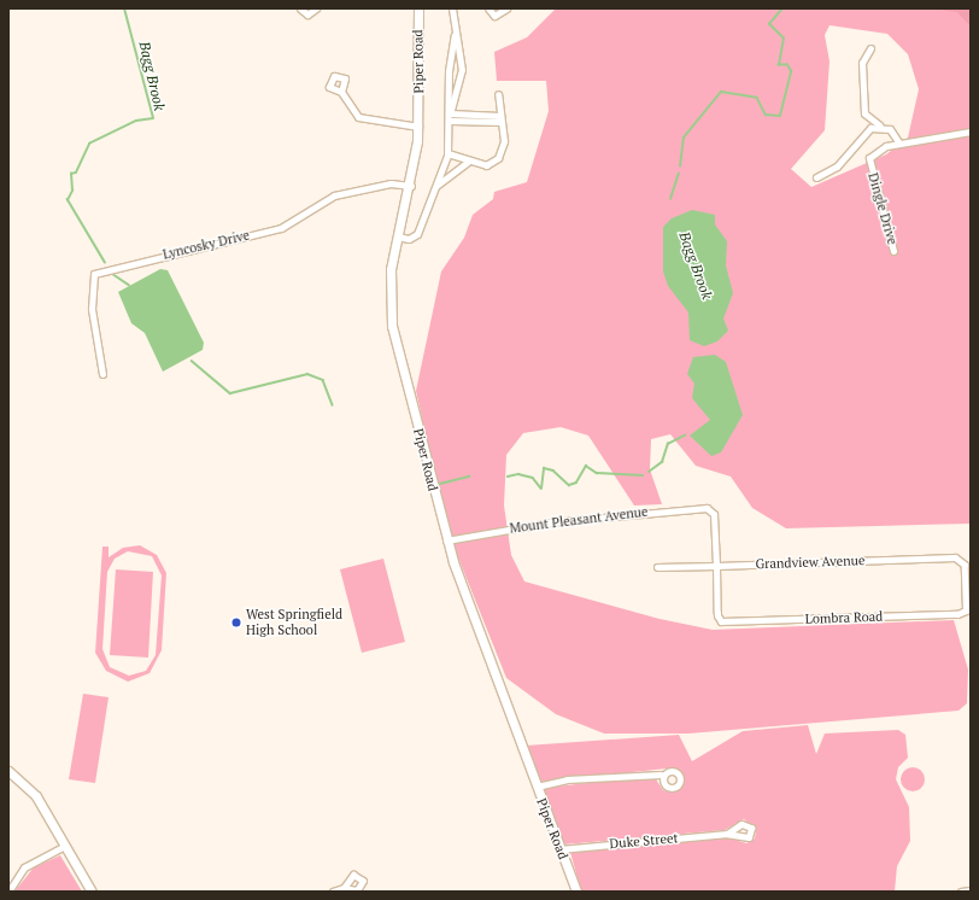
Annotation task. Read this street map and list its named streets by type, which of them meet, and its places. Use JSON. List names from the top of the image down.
{
  "streets": {
    "main road": ["Piper Road"],
    "street": [
      "Dingle Drive",
      "Lyncosky Drive",
      "Mount Pleasant Avenue",
      "Grandview Avenue",
      "Lombra Road",
      "Duke Street"
    ]
  },
  "crossings": [
    ["Piper Road", "Lyncosky Drive"],
    ["Piper Road", "Mount Pleasant Avenue"],
    ["Piper Road", "Duke Street"],
    ["Mount Pleasant Avenue", "Grandview Avenue"],
    ["Mount Pleasant Avenue", "Lombra Road"],
    ["Grandview Avenue", "Lombra Road"]
  ],
  "water": ["Bagg Brook"],
  "places": ["West Springfield High School"]
}
